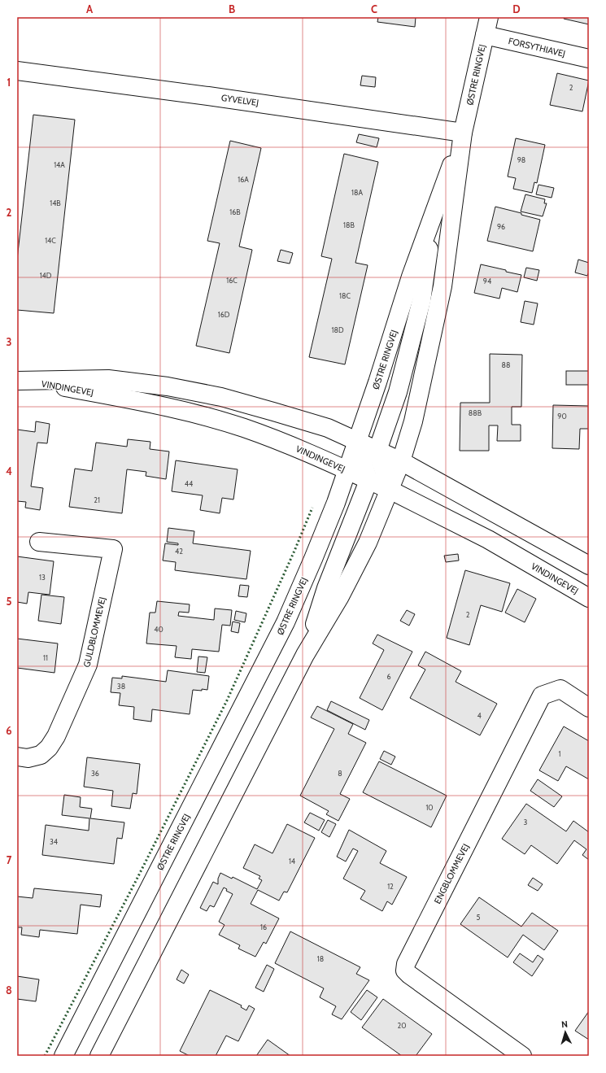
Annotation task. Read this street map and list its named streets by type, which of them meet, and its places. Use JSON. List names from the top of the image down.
{
  "streets": {
    "main road": [
      "FORSYTHIAVEJ",
      "ØSTRE RINGVEJ",
      "GYVELVEJ",
      "VINDINGEVEJ",
      "GULDBLOMMEVEJ",
      "ENGBLOMMEVEJ"
    ]
  },
  "crossings": [
    ["FORSYTHIAVEJ", "ØSTRE RINGVEJ"],
    ["ØSTRE RINGVEJ", "GYVELVEJ"],
    ["ØSTRE RINGVEJ", "VINDINGEVEJ"]
  ],
  "house_numbers": [
    "2",
    "98",
    "14A",
    "16A",
    "18A",
    "14B",
    "16B",
    "18B",
    "96",
    "14C",
    "14D",
    "16C",
    "94",
    "18C",
    "16D",
    "18D",
    "88",
    "88B",
    "90",
    "44",
    "21",
    "42",
    "13",
    "2",
    "40",
    "11",
    "6",
    "38",
    "4",
    "1",
    "36",
    "8",
    "10",
    "3",
    "34",
    "14",
    "12",
    "5",
    "16",
    "18",
    "20"
  ],
  "north": "top",
  "grid": {
    "columns": [
      "A",
      "B",
      "C",
      "D"
    ],
    "rows": [
      "1",
      "2",
      "3",
      "4",
      "5",
      "6",
      "7",
      "8"
    ]
  }
}
